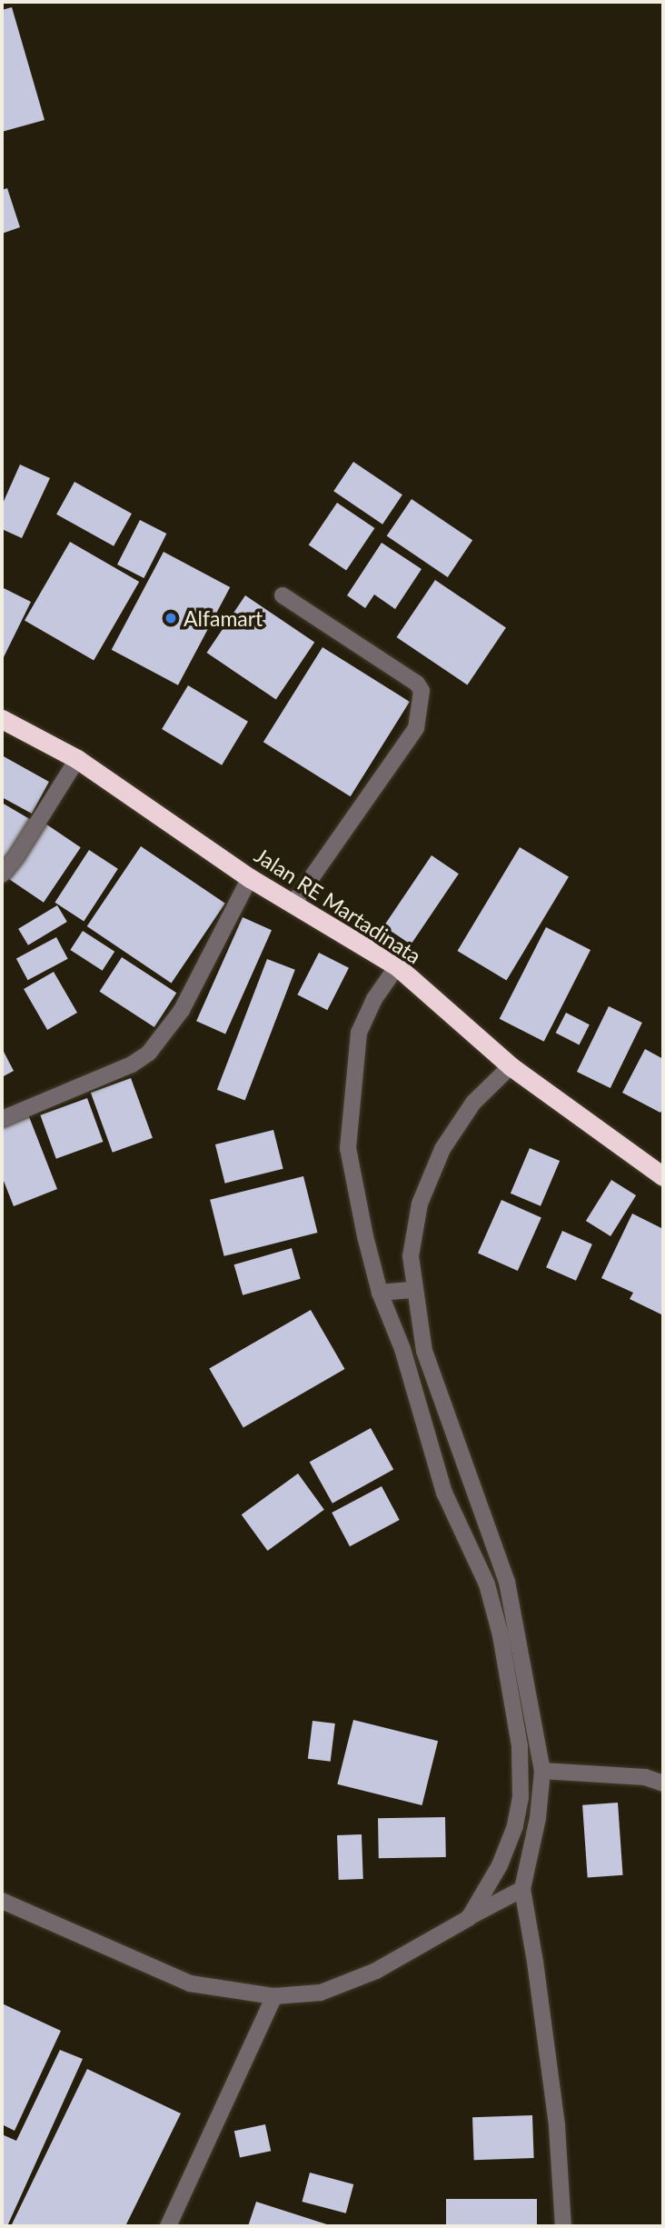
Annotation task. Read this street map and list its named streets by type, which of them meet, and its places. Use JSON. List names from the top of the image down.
{
  "streets": {
    "highway": ["Jalan RE Martadinata"]
  },
  "places": ["Alfamart"]
}
